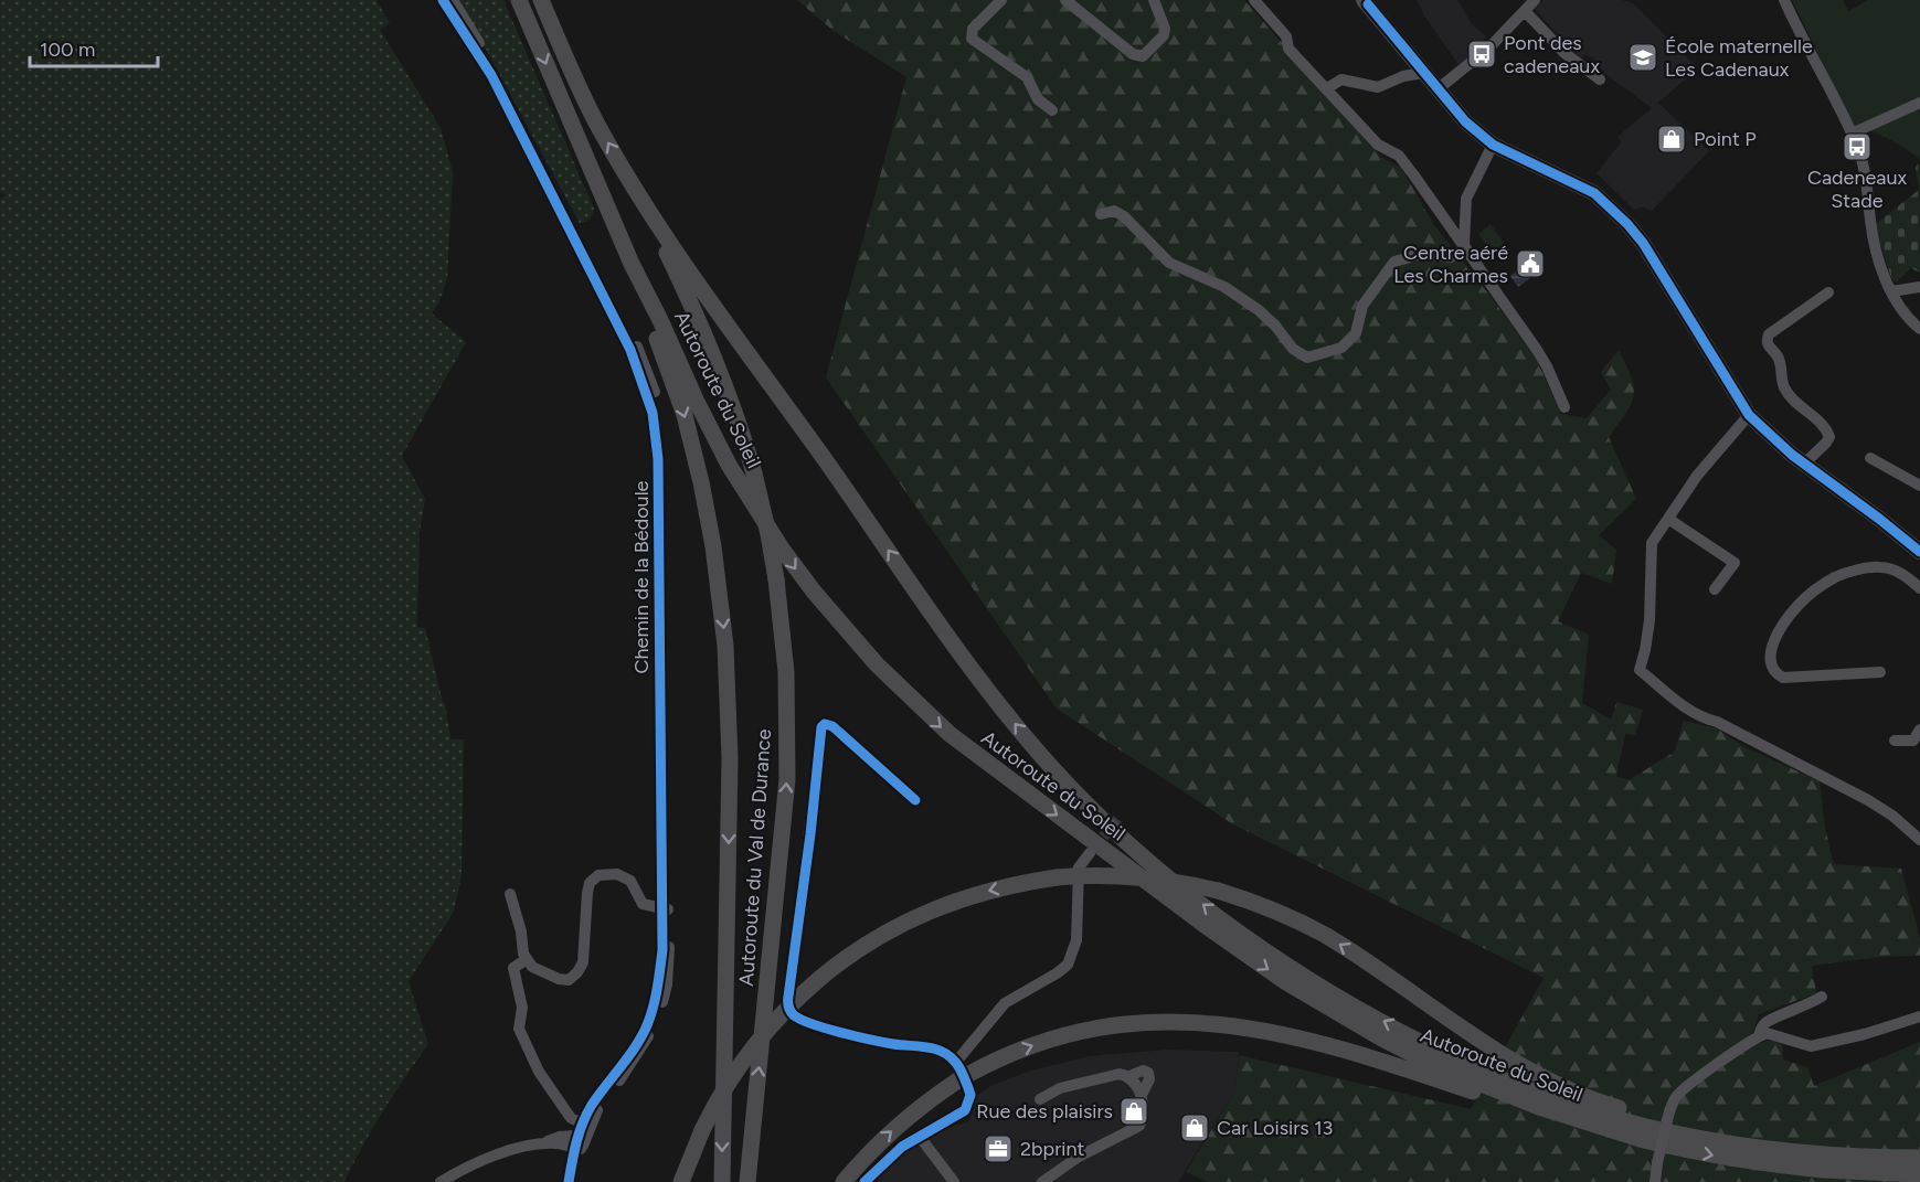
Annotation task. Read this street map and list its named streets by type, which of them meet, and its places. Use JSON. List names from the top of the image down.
{
  "streets": {
    "highway": ["Autoroute du Soleil", "Autoroute du Val de Durance"],
    "street": ["Chemin de la Bédoule"]
  },
  "crossings": [
    ["Autoroute du Soleil", "Autoroute du Val de Durance"]
  ],
  "places": {
    "bus stop": ["Pont des cadeneaux", "Cadeneaux Stade"],
    "school or university": ["École maternelle Les Cadenaux"],
    "shop": ["Point P", "Rue des plaisirs", "Car Loisirs 13"],
    "public building": ["Centre aéré Les Charmes"],
    "office": ["2bprint"]
  },
  "scale_bar": "100 m"
}
